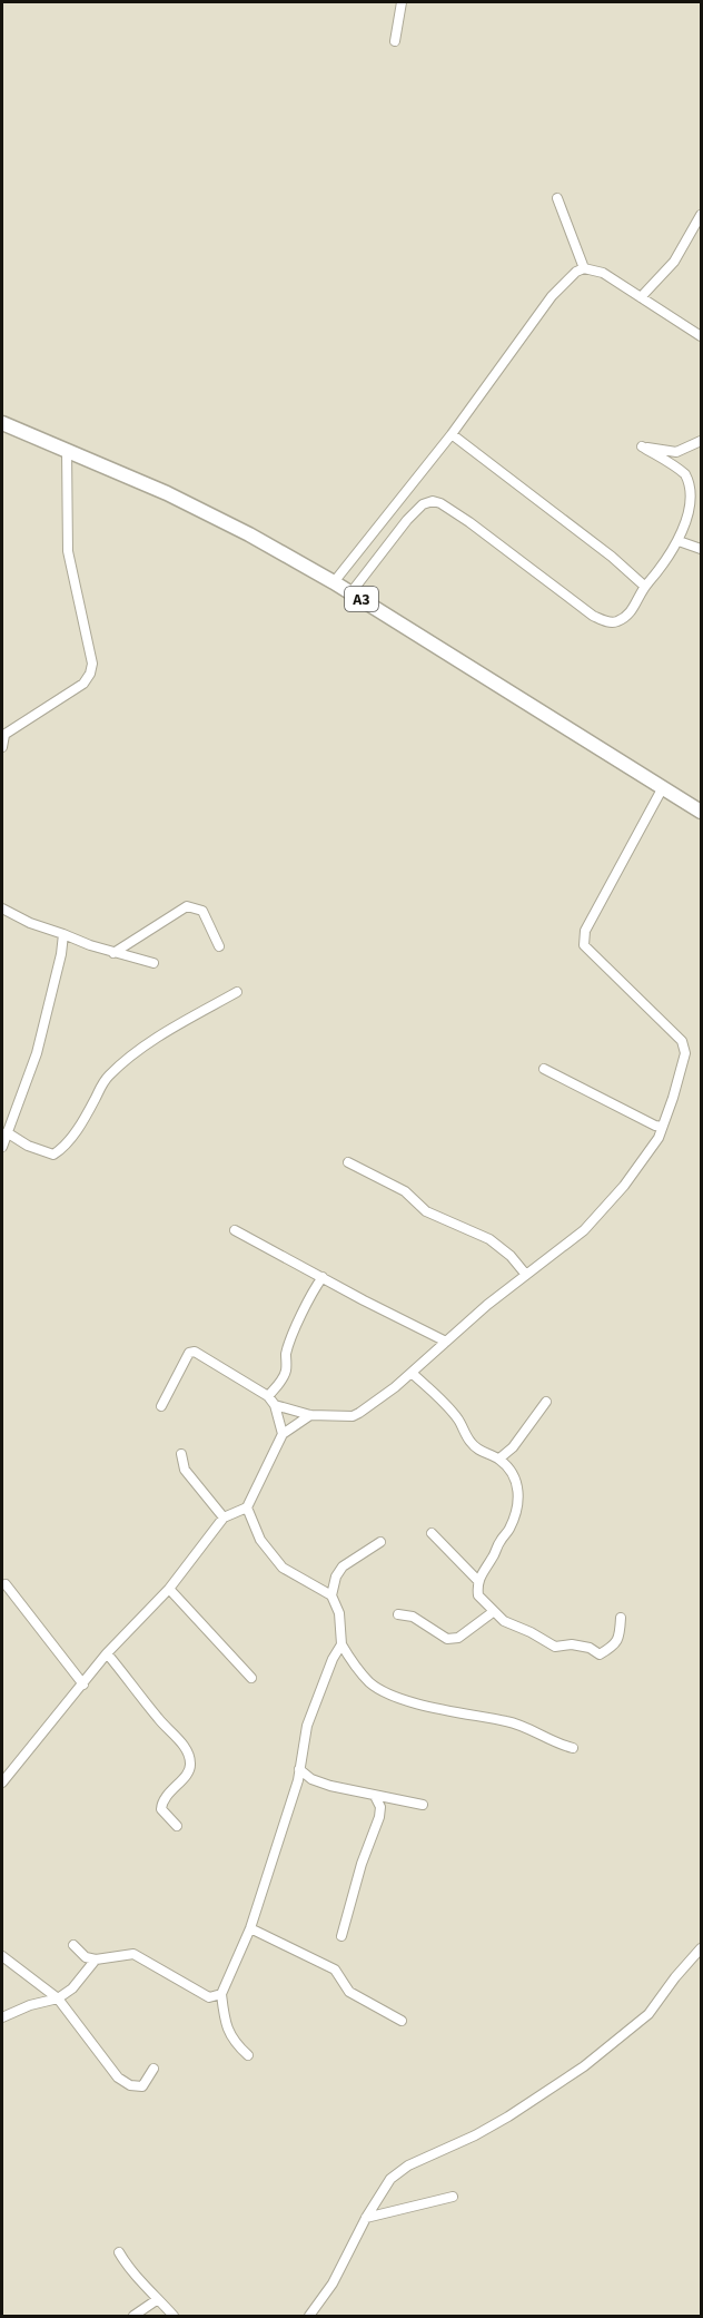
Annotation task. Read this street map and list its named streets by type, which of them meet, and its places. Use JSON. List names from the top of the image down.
{
  "streets": {
    "highway": ["A3"]
  }
}
